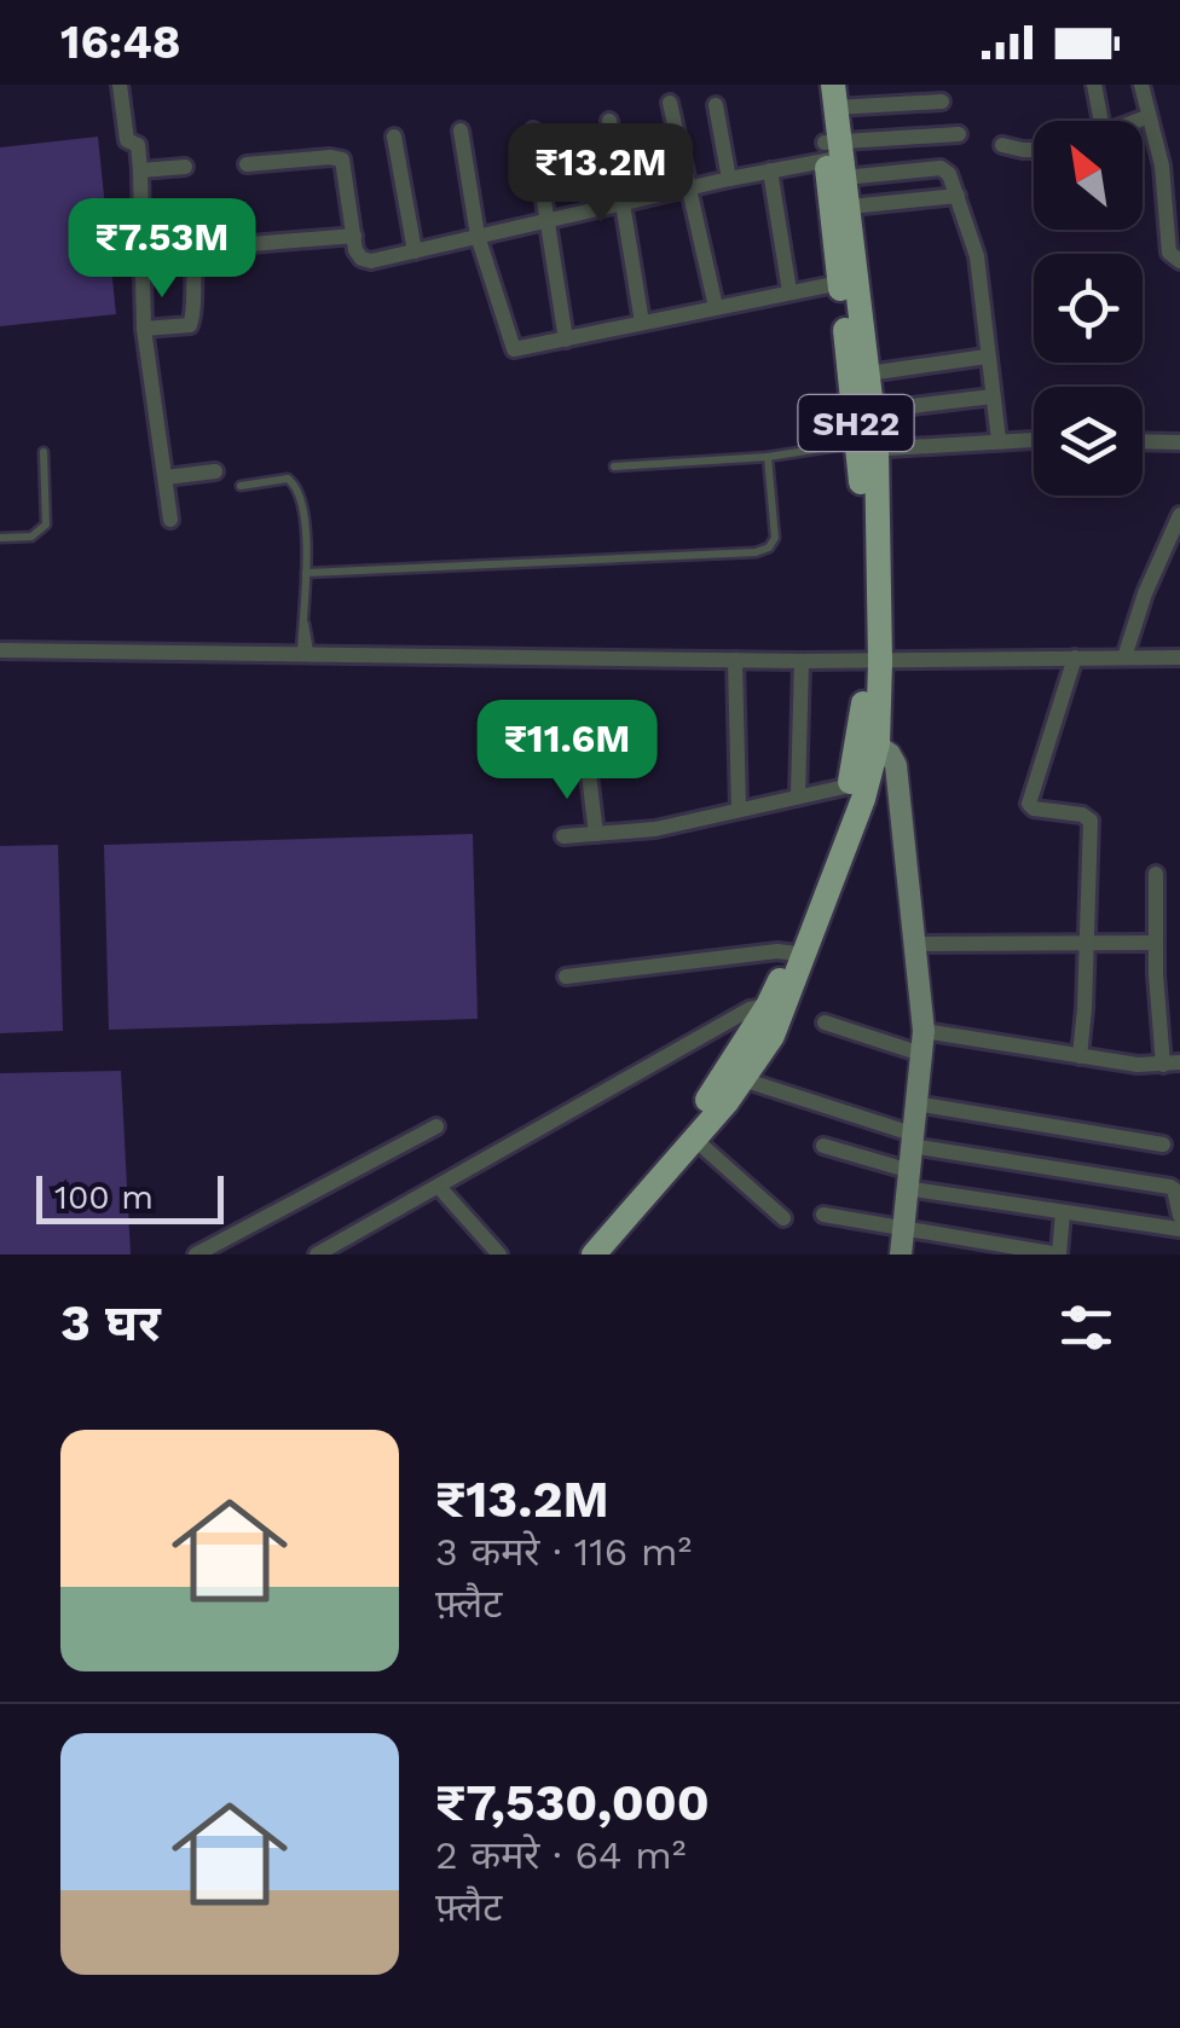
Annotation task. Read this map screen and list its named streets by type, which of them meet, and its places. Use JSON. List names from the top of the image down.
{
  "streets": {
    "main road": ["SH22"]
  },
  "scale_bar": "100 m",
  "north": "top left",
  "page": {
    "status": "16:48",
    "price": ["₹13.2M", "₹7.53M", "₹11.6M"],
    "scale": "100 m",
    "heading": "3 घर",
    "list": [
      {
        "name": "₹13.2M",
        "note": "3 कमरे · 116 m² · फ़्लैट"
      },
      {
        "name": "₹7,530,000",
        "note": "2 कमरे · 64 m² · फ़्लैट"
      }
    ]
  }
}
